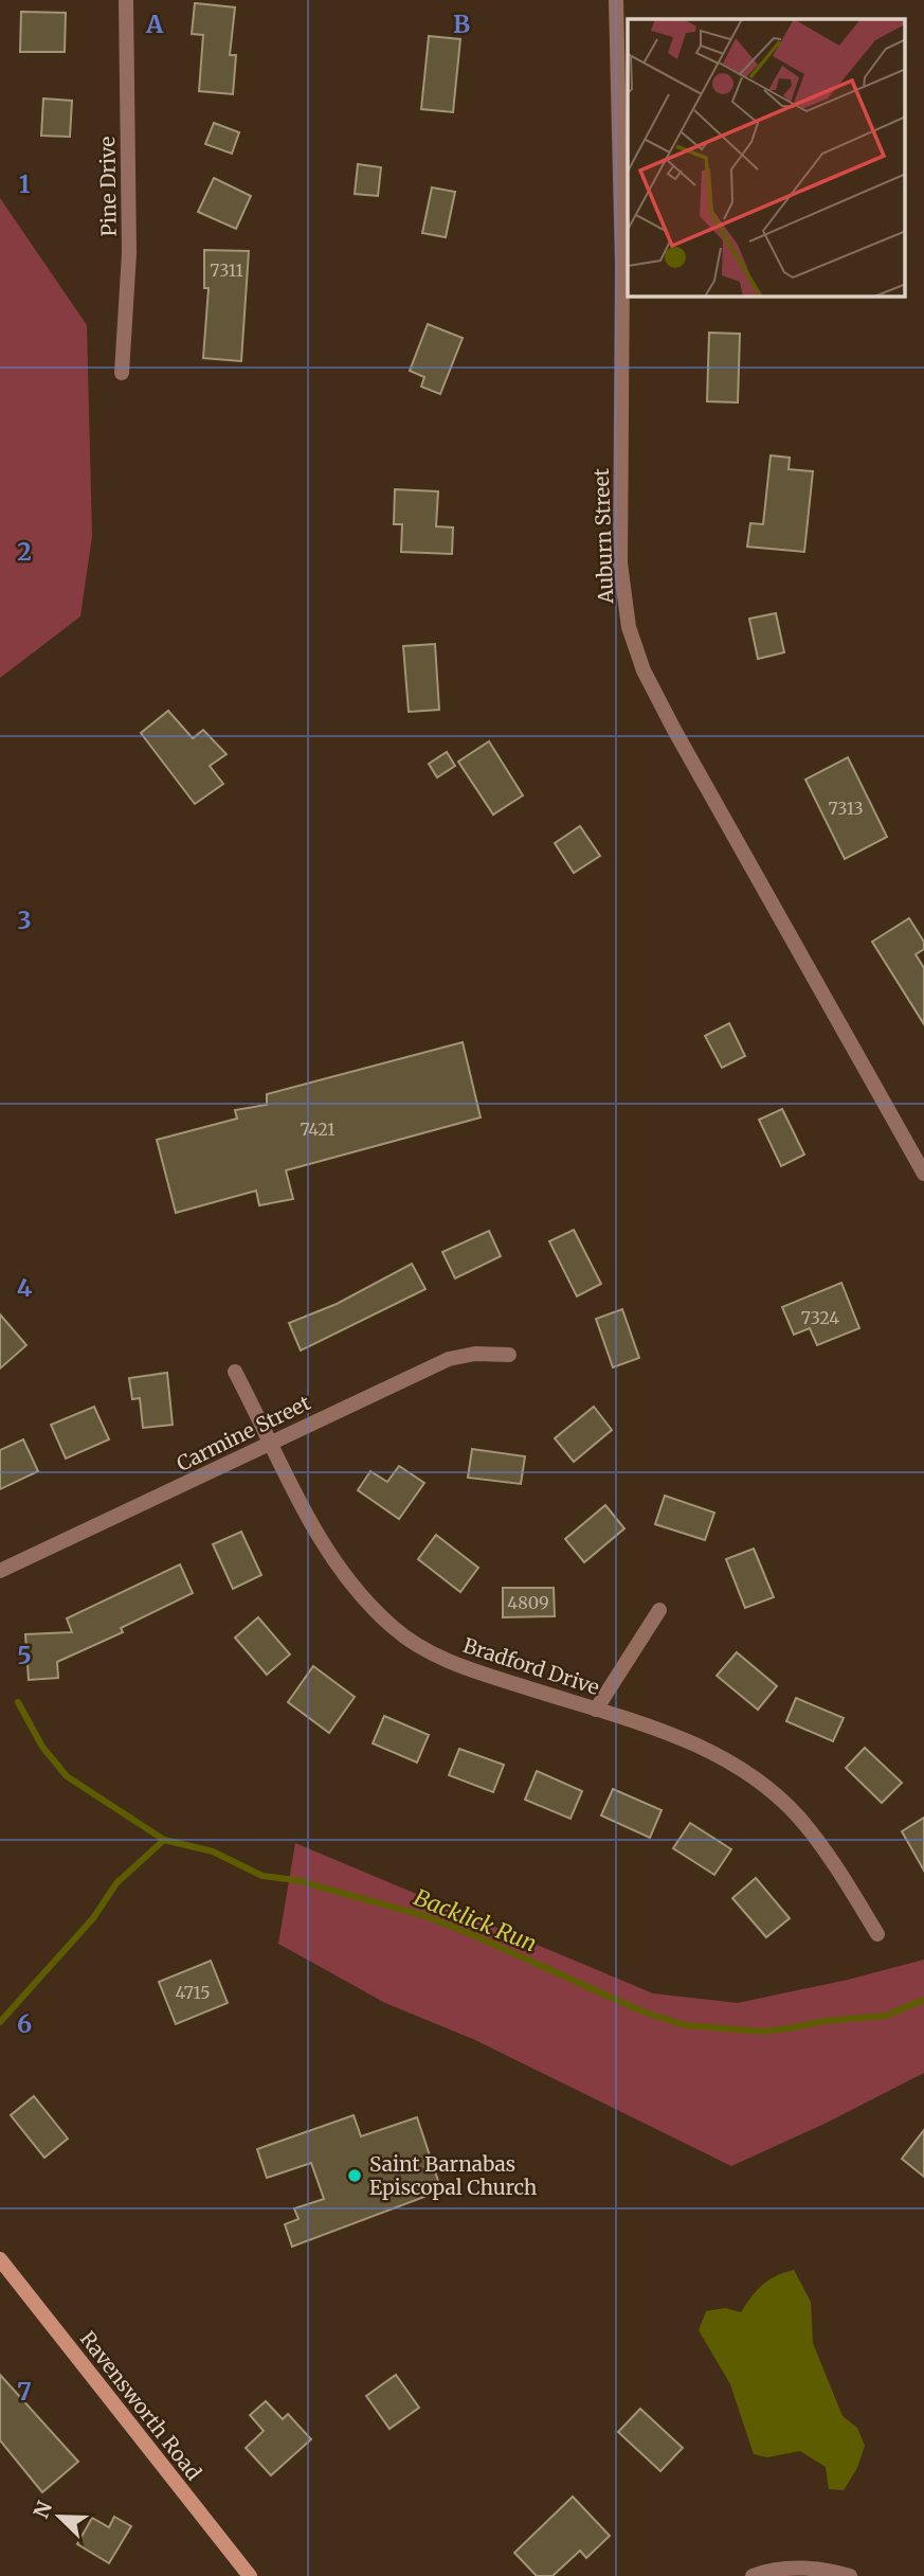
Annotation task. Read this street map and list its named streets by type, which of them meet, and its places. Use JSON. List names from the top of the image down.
{
  "streets": {
    "main road": ["Ravensworth Road"],
    "street": [
      "Pine Drive",
      "Auburn Street",
      "Carmine Street",
      "Bradford Drive"
    ]
  },
  "crossings": [
    ["Carmine Street", "Bradford Drive"]
  ],
  "water": ["Backlick Run"],
  "places": ["Saint Barnabas Episcopal Church"],
  "house_numbers": [
    "7311",
    "7313",
    "7421",
    "7324",
    "4809",
    "4715"
  ],
  "north": "top left",
  "grid": {
    "columns": ["A", "B"],
    "rows": [
      "1",
      "2",
      "3",
      "4",
      "5",
      "6",
      "7"
    ]
  }
}
